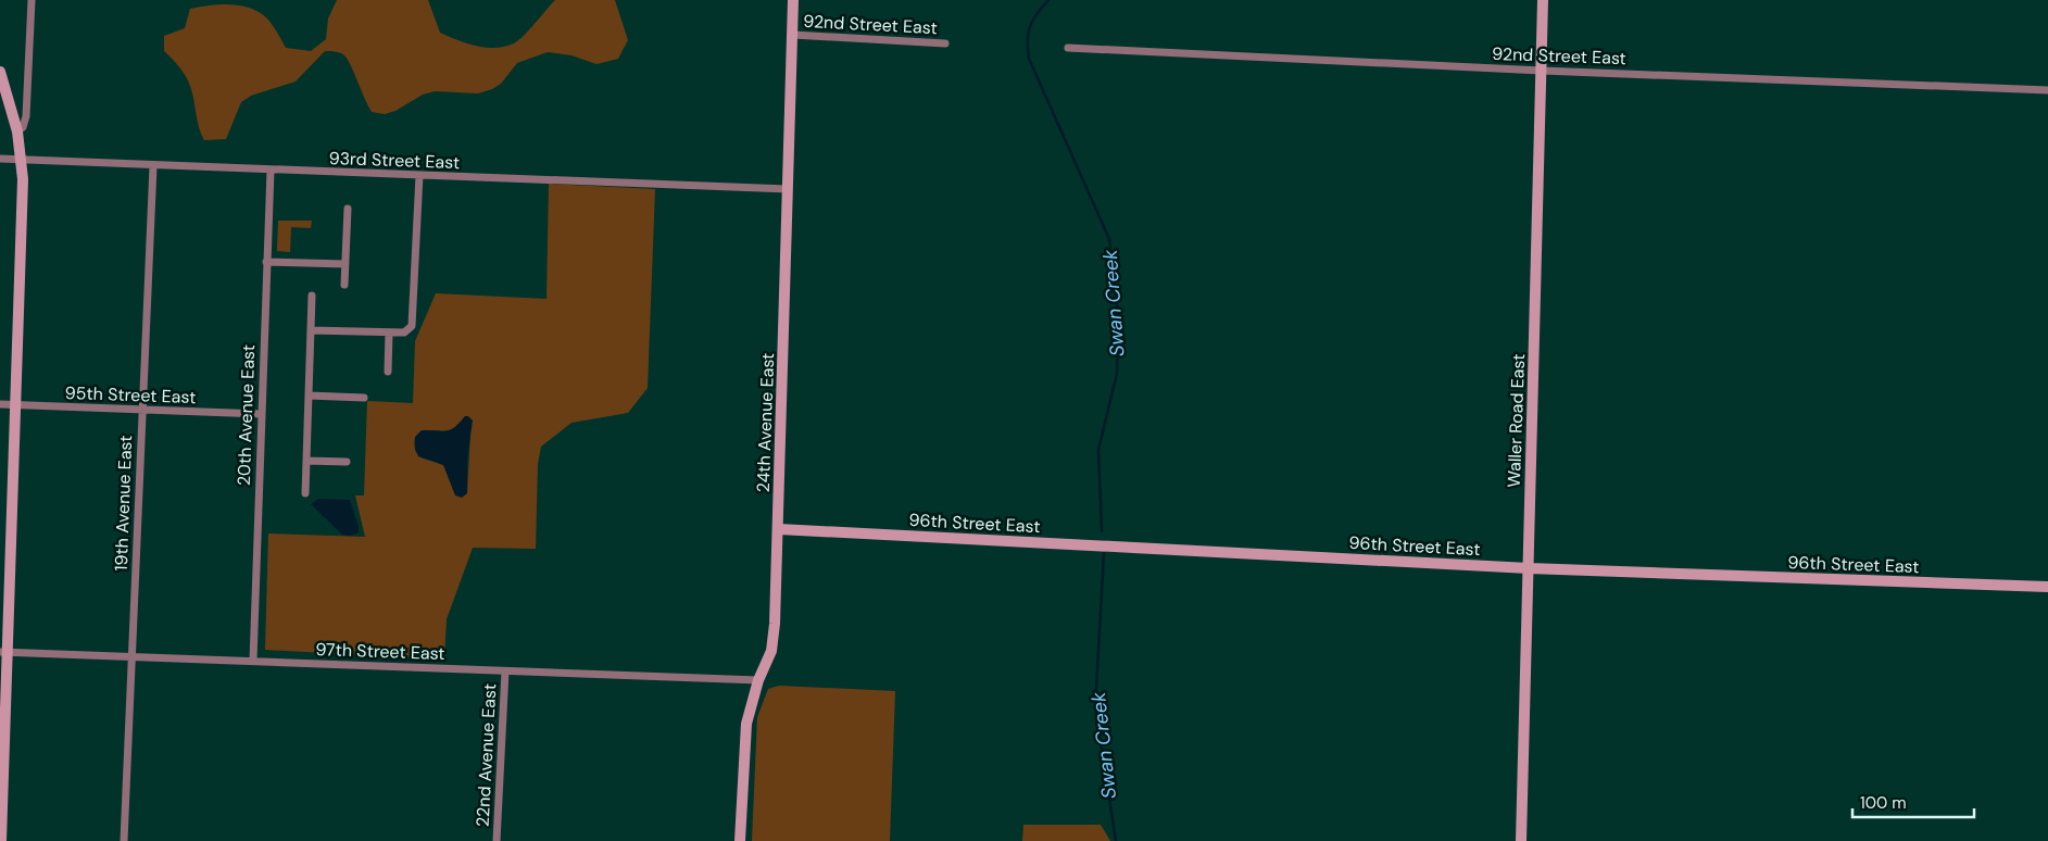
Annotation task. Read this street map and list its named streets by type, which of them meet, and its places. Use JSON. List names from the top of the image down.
{
  "streets": {
    "street": [
      "92nd Street East",
      "93rd Street East",
      "95th Street East",
      "20th Avenue East",
      "Waller Road East",
      "24th Avenue East",
      "19th Avenue East",
      "96th Street East",
      "97th Street East",
      "22nd Avenue East"
    ]
  },
  "crossings": [
    ["92nd Street East", "Waller Road East"],
    ["92nd Street East", "24th Avenue East"],
    ["93rd Street East", "20th Avenue East"],
    ["93rd Street East", "24th Avenue East"],
    ["93rd Street East", "19th Avenue East"],
    ["95th Street East", "20th Avenue East"],
    ["95th Street East", "19th Avenue East"],
    ["20th Avenue East", "97th Street East"],
    ["Waller Road East", "96th Street East"],
    ["24th Avenue East", "96th Street East"],
    ["24th Avenue East", "97th Street East"],
    ["19th Avenue East", "97th Street East"],
    ["97th Street East", "22nd Avenue East"]
  ],
  "water": ["Swan Creek"],
  "scale_bar": "100 m"
}
